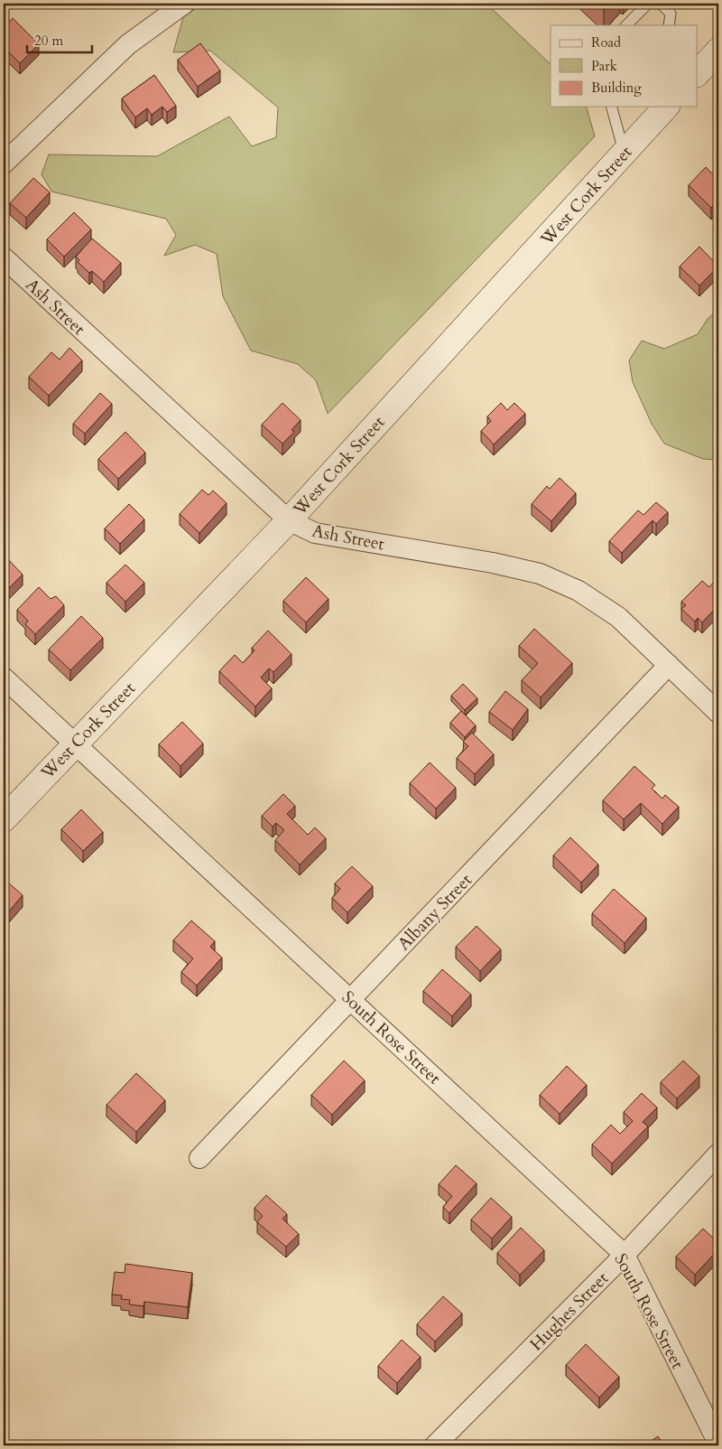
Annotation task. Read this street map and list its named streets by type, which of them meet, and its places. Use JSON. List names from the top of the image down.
{
  "streets": {
    "street": [
      "West Cork Street",
      "Ash Street",
      "Albany Street",
      "South Rose Street",
      "Hughes Street"
    ]
  },
  "crossings": [
    ["West Cork Street", "Ash Street"],
    ["West Cork Street", "South Rose Street"],
    ["Ash Street", "Albany Street"],
    ["Albany Street", "South Rose Street"],
    ["South Rose Street", "Hughes Street"]
  ],
  "legend": ["Road", "Park", "Building"],
  "scale_bar": "20 m"
}
